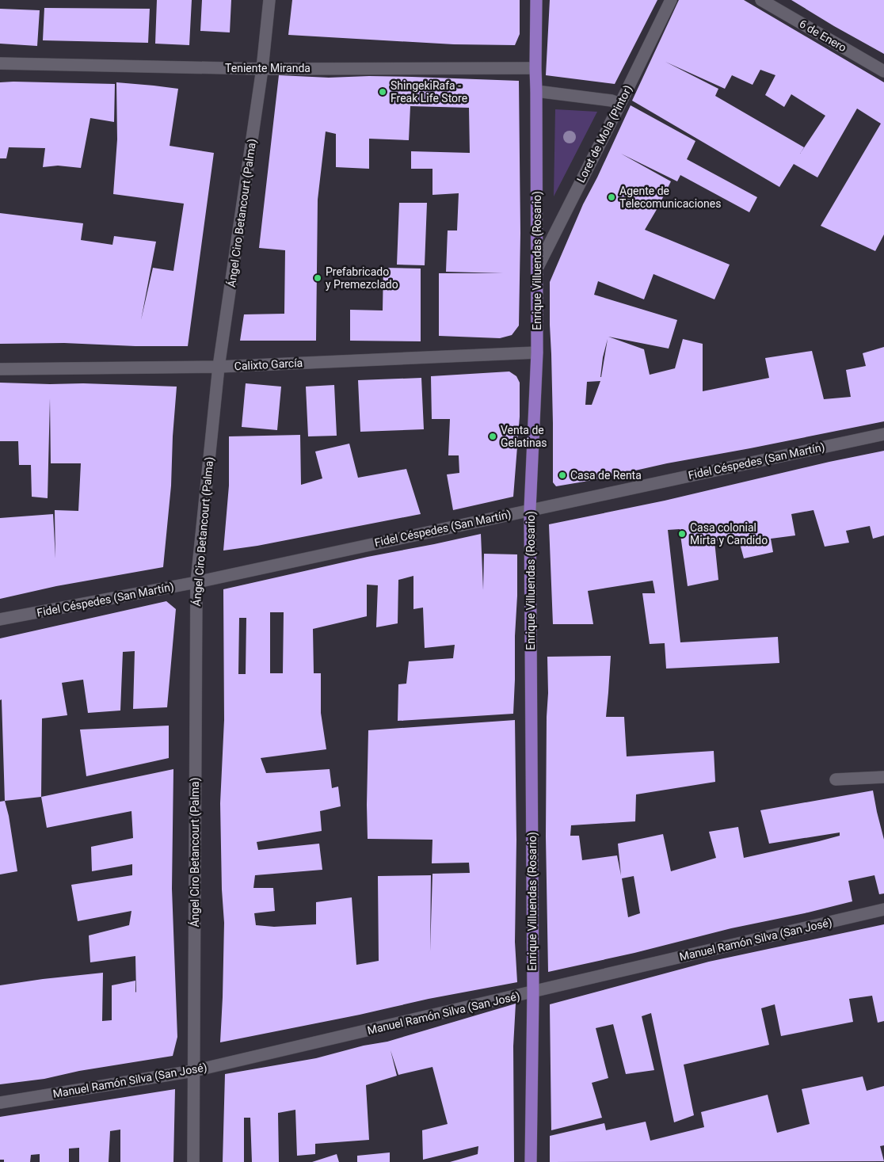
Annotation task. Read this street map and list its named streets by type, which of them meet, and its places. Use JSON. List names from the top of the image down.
{
  "streets": {
    "main road": ["Enrique Villuendas (Rosario)"],
    "street": [
      "6 de Enero",
      "Teniente Miranda",
      "Loret de Mola (Pintor)",
      "Ángel Ciro Betancourt (Palma)",
      "Calixto García",
      "Fidel Céspedes (San Martín)",
      "Manuel Ramón Silva (San José)"
    ]
  },
  "crossings": [
    ["Teniente Miranda", "Ángel Ciro Betancourt (Palma)"],
    ["Teniente Miranda", "Enrique Villuendas (Rosario)"],
    ["Loret de Mola (Pintor)", "Enrique Villuendas (Rosario)"],
    ["Ángel Ciro Betancourt (Palma)", "Calixto García"],
    ["Ángel Ciro Betancourt (Palma)", "Fidel Céspedes (San Martín)"],
    ["Ángel Ciro Betancourt (Palma)", "Manuel Ramón Silva (San José)"],
    ["Enrique Villuendas (Rosario)", "Calixto García"],
    ["Enrique Villuendas (Rosario)", "Fidel Céspedes (San Martín)"],
    ["Enrique Villuendas (Rosario)", "Manuel Ramón Silva (San José)"]
  ],
  "places": [
    "ShingekiRafa - Freak Life Store",
    "Agente de Telecomunicaciones",
    "Prefabricado y Premezclado",
    "Venta de Gelatinas",
    "Casa de Renta",
    "Casa colonial Mirta y Candido"
  ]
}
